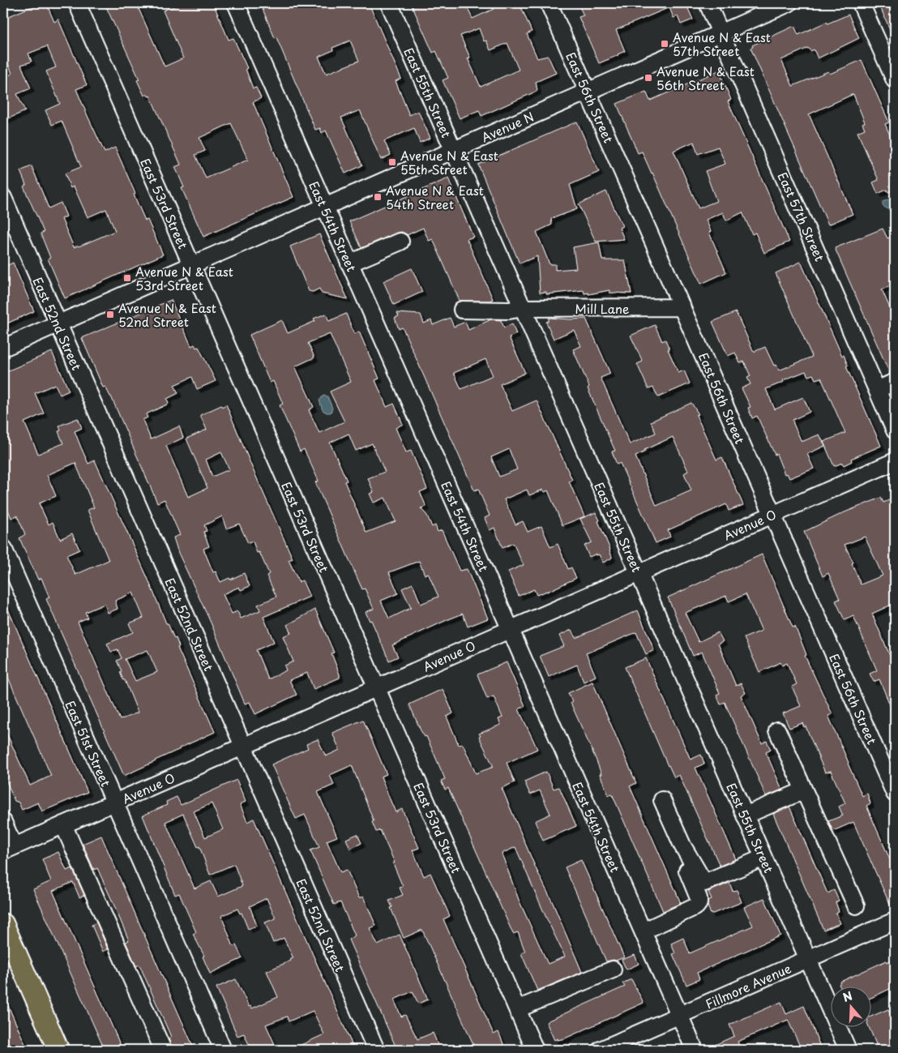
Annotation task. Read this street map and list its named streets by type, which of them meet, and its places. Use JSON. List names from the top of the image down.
{
  "streets": {
    "street": [
      "East 55th Street",
      "East 56th Street",
      "Avenue N",
      "East 53rd Street",
      "East 57th Street",
      "East 54th Street",
      "Mill Lane",
      "East 52nd Street",
      "Avenue O",
      "East 51st Street",
      "Fillmore Avenue"
    ]
  },
  "crossings": [
    ["East 55th Street", "Avenue N"],
    ["East 55th Street", "Mill Lane"],
    ["East 55th Street", "Avenue O"],
    ["East 55th Street", "Fillmore Avenue"],
    ["East 56th Street", "Avenue N"],
    ["East 56th Street", "Mill Lane"],
    ["East 56th Street", "Avenue O"],
    ["Avenue N", "East 53rd Street"],
    ["Avenue N", "East 57th Street"],
    ["Avenue N", "East 54th Street"],
    ["Avenue N", "East 52nd Street"],
    ["East 53rd Street", "Avenue O"],
    ["East 54th Street", "Avenue O"],
    ["East 54th Street", "Fillmore Avenue"],
    ["East 52nd Street", "Avenue O"],
    ["Avenue O", "East 51st Street"]
  ],
  "places": {
    "transit": [
      "Avenue N & East 57th Street",
      "Avenue N & East 56th Street",
      "Avenue N & East 55th Street",
      "Avenue N & East 54th Street",
      "Avenue N & East 53rd Street",
      "Avenue N & East 52nd Street"
    ]
  },
  "north": "top"
}
